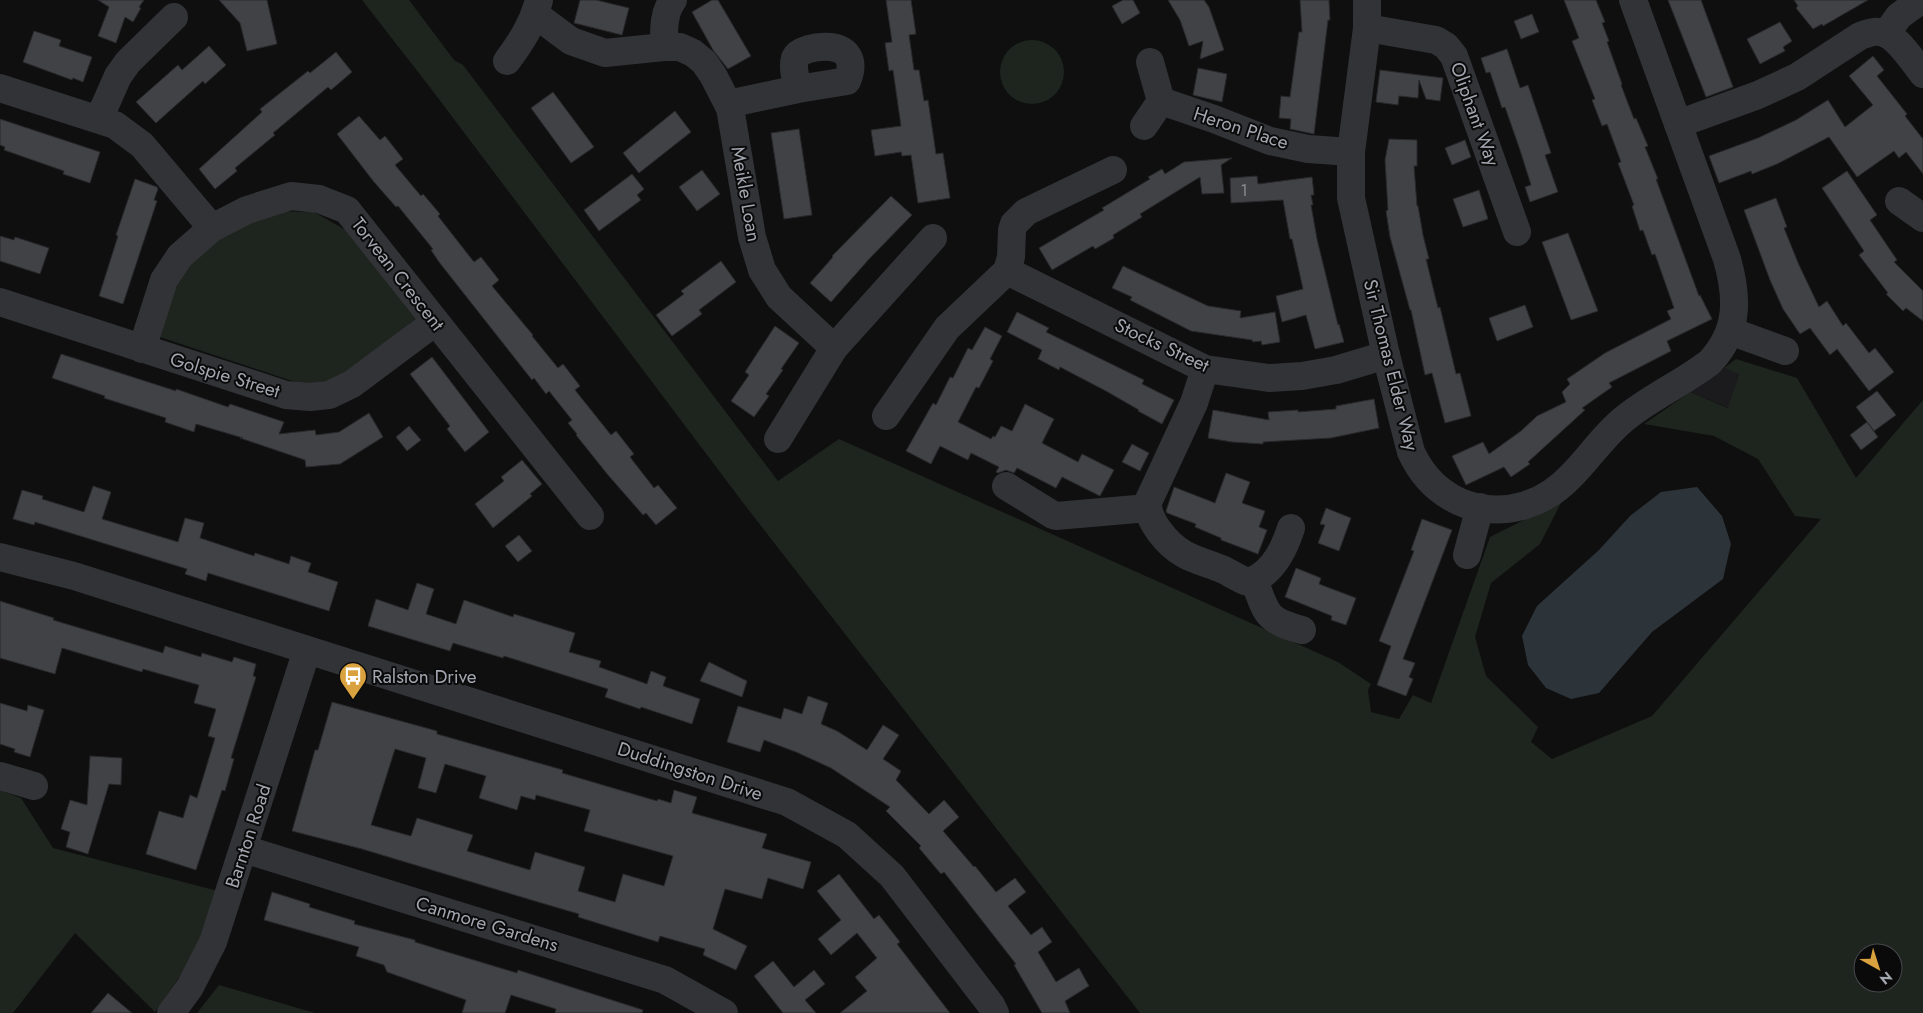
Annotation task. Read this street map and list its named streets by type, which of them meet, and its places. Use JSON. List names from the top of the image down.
{
  "streets": {
    "street": [
      "Oliphant Way",
      "Heron Place",
      "Meikle Loan",
      "Torvean Crescent",
      "Stocks Street",
      "Sir Thomas Elder Way",
      "Golspie Street",
      "Duddingston Drive",
      "Barnton Road",
      "Canmore Gardens"
    ]
  },
  "crossings": [
    ["Oliphant Way", "Sir Thomas Elder Way"],
    ["Heron Place", "Sir Thomas Elder Way"],
    ["Torvean Crescent", "Golspie Street"],
    ["Stocks Street", "Sir Thomas Elder Way"],
    ["Duddingston Drive", "Barnton Road"],
    ["Barnton Road", "Canmore Gardens"]
  ],
  "places": {
    "bus stop": ["Ralston Drive"]
  },
  "house_numbers": ["1"],
  "north": "bottom right"
}
